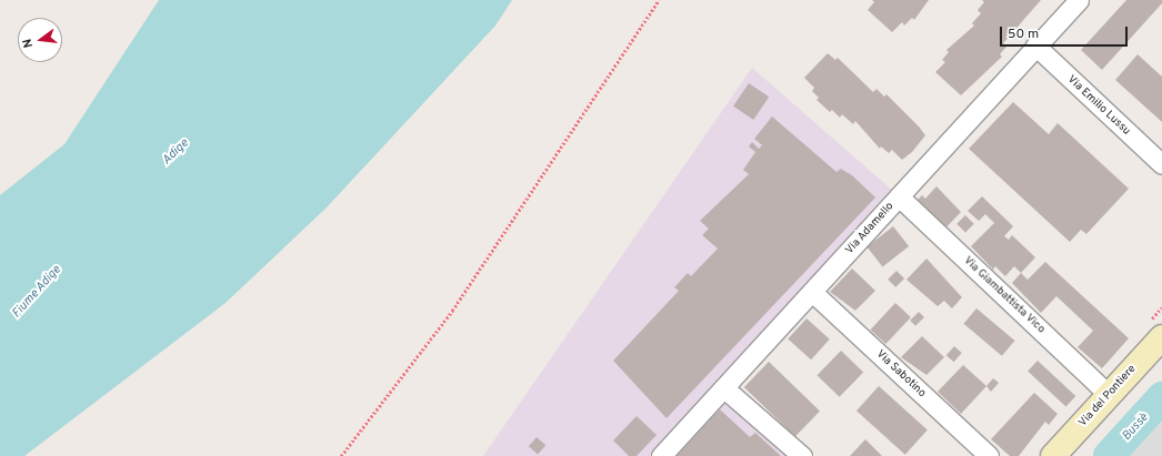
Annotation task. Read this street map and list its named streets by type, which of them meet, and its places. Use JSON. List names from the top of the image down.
{
  "streets": {
    "main road": ["Via del Pontiere"],
    "street": [
      "Via Emilio Lussu",
      "Via Adamello",
      "Via Giambattista Vico",
      "Via Sabotino"
    ]
  },
  "crossings": [
    ["Via Emilio Lussu", "Via Adamello"],
    ["Via Adamello", "Via Giambattista Vico"],
    ["Via Adamello", "Via Sabotino"],
    ["Via Giambattista Vico", "Via del Pontiere"]
  ],
  "water": ["Adige", "Fiume Adige", "Bussè"],
  "scale_bar": "50 m",
  "north": "left"
}
